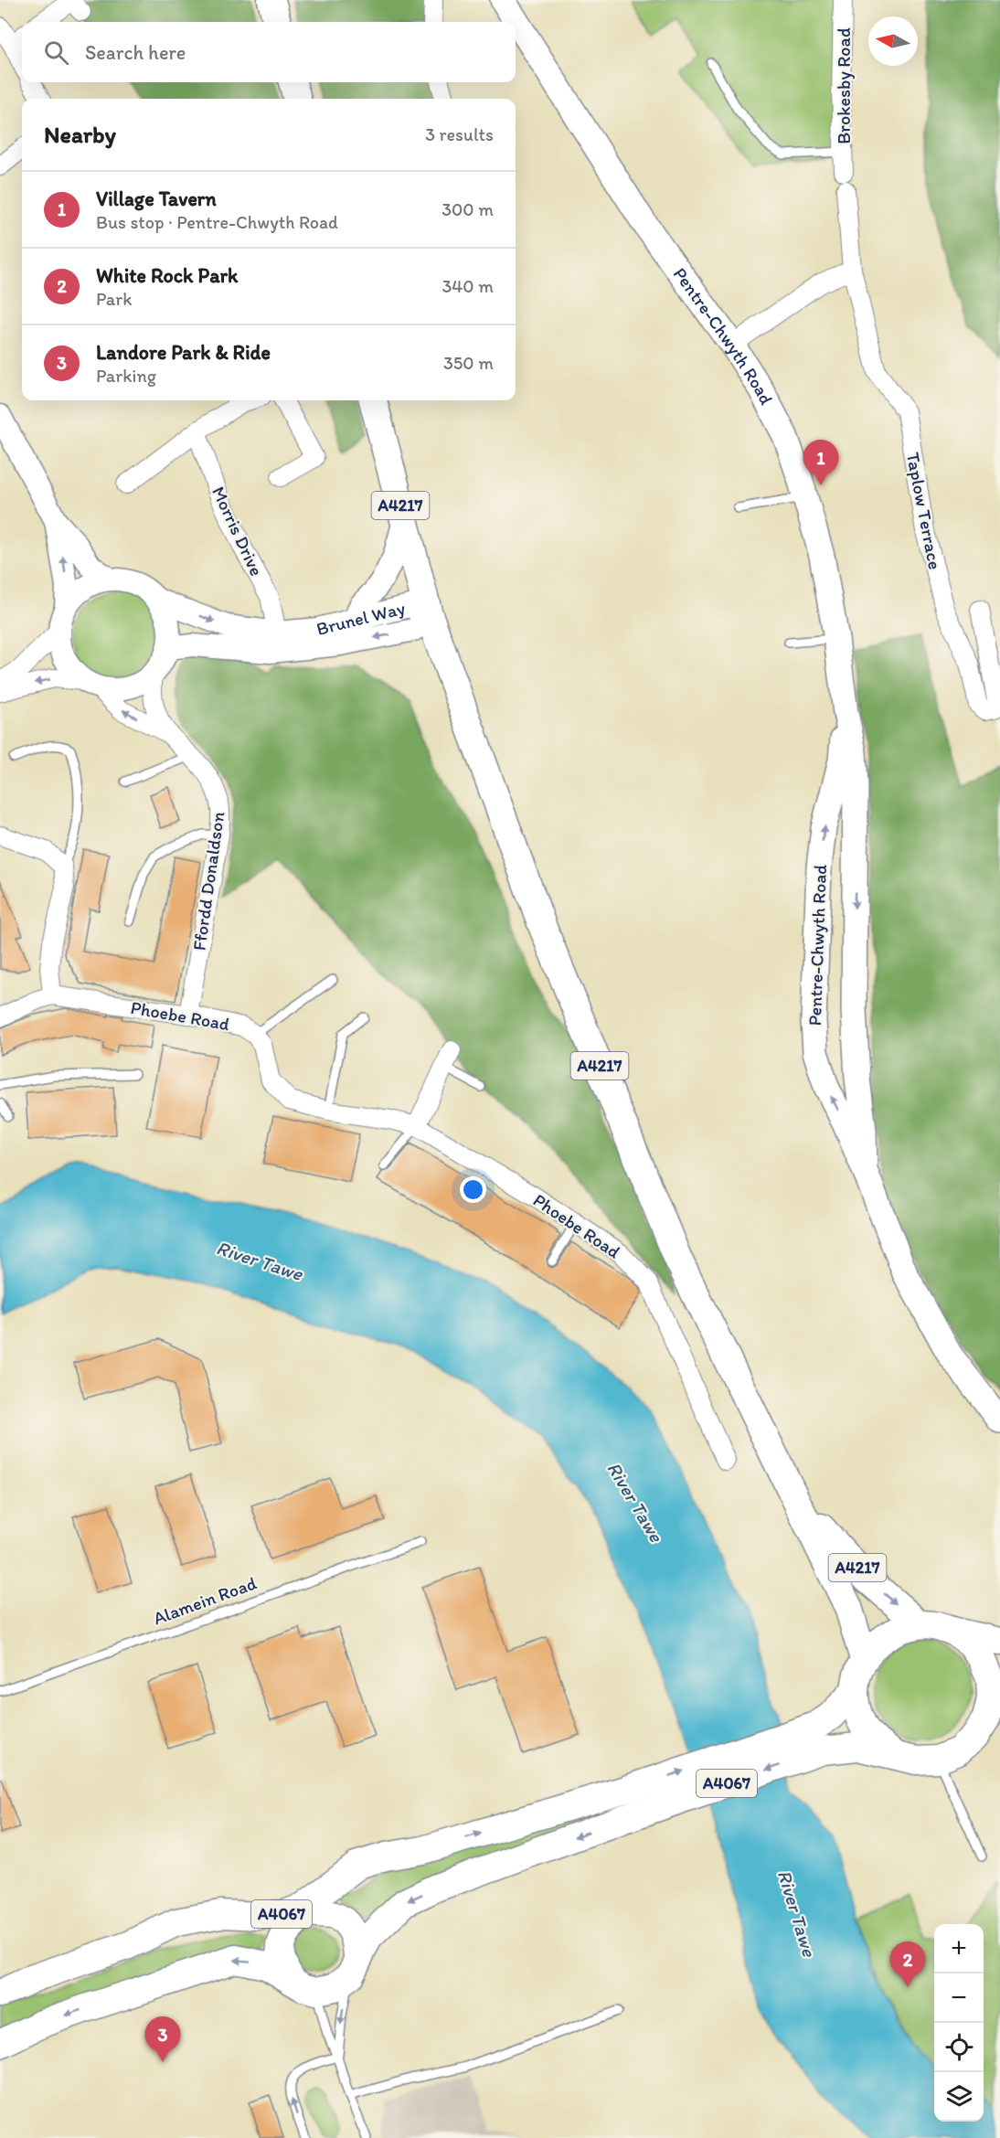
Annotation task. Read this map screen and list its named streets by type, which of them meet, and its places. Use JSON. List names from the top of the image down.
{
  "streets": {
    "main road": ["Pentre-Chwyth Road", "A4217", "A4067"],
    "street": [
      "Brokesby Road",
      "Taplow Terrace",
      "Morris Drive",
      "Brunel Way",
      "Ffordd Donaldson",
      "Phoebe Road"
    ],
    "lane": ["Alamein Road"]
  },
  "crossings": [
    ["A4217", "Brunel Way"],
    ["A4217", "A4067"],
    ["Morris Drive", "Brunel Way"],
    ["Brunel Way", "Ffordd Donaldson"],
    ["Ffordd Donaldson", "Phoebe Road"]
  ],
  "water": ["River Tawe"],
  "north": "left",
  "page": {
    "search": "Search here",
    "heading": ["Nearby", "3 results"],
    "list": [
      {
        "mark": "1",
        "name": "Village Tavern",
        "note": "Bus stop · Pentre-Chwyth Road",
        "value": "300 m"
      },
      {
        "mark": "2",
        "name": "White Rock Park",
        "note": "Park",
        "value": "340 m"
      },
      {
        "mark": "3",
        "name": "Landore Park & Ride",
        "note": "Parking",
        "value": "350 m"
      }
    ],
    "pins": ["1", "2", "3"],
    "map_buttons": ["+", "−"]
  }
}
